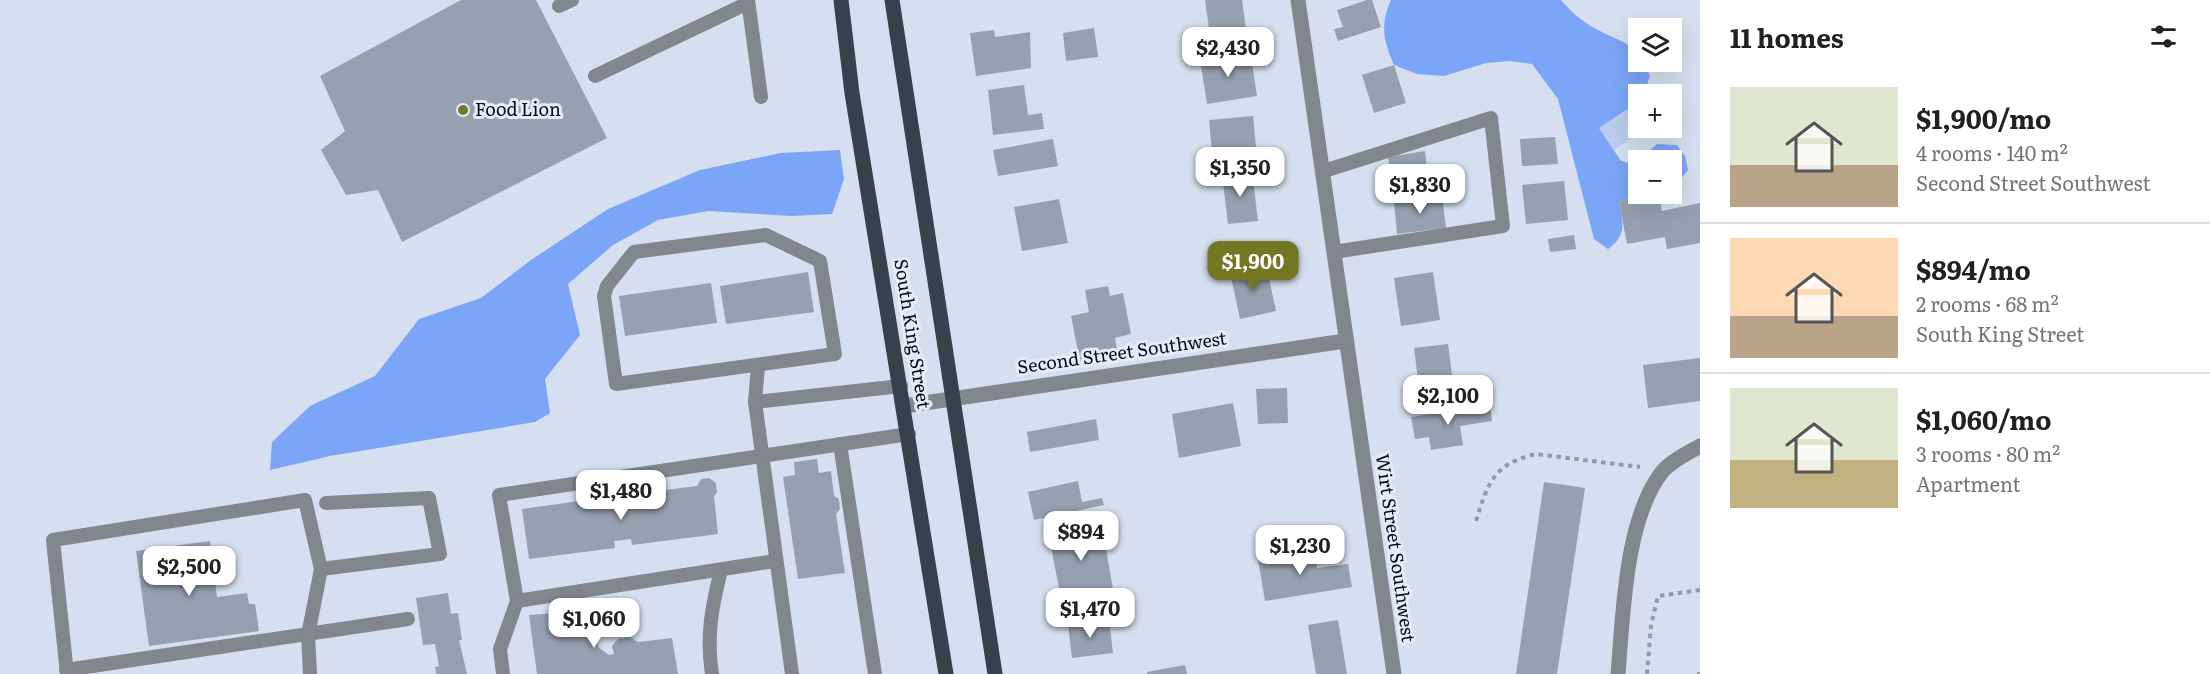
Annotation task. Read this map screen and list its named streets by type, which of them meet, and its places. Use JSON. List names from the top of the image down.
{
  "streets": {
    "main road": ["South King Street"],
    "street": ["Second Street Southwest", "Wirt Street Southwest"]
  },
  "crossings": [
    ["South King Street", "Second Street Southwest"],
    ["Second Street Southwest", "Wirt Street Southwest"]
  ],
  "places": ["Food Lion"],
  "page": {
    "heading": "11 homes",
    "map_buttons": ["+", "−"],
    "price": [
      "$2,430",
      "$1,350",
      "$1,830",
      "$1,900",
      "$2,100",
      "$1,480",
      "$894",
      "$1,230",
      "$2,500",
      "$1,470",
      "$1,060"
    ],
    "list": [
      {
        "name": "$1,900/mo",
        "note": "4 rooms · 140 m² · Second Street Southwest"
      },
      {
        "name": "$894/mo",
        "note": "2 rooms · 68 m² · South King Street"
      },
      {
        "name": "$1,060/mo",
        "note": "3 rooms · 80 m² · Apartment"
      }
    ]
  }
}
